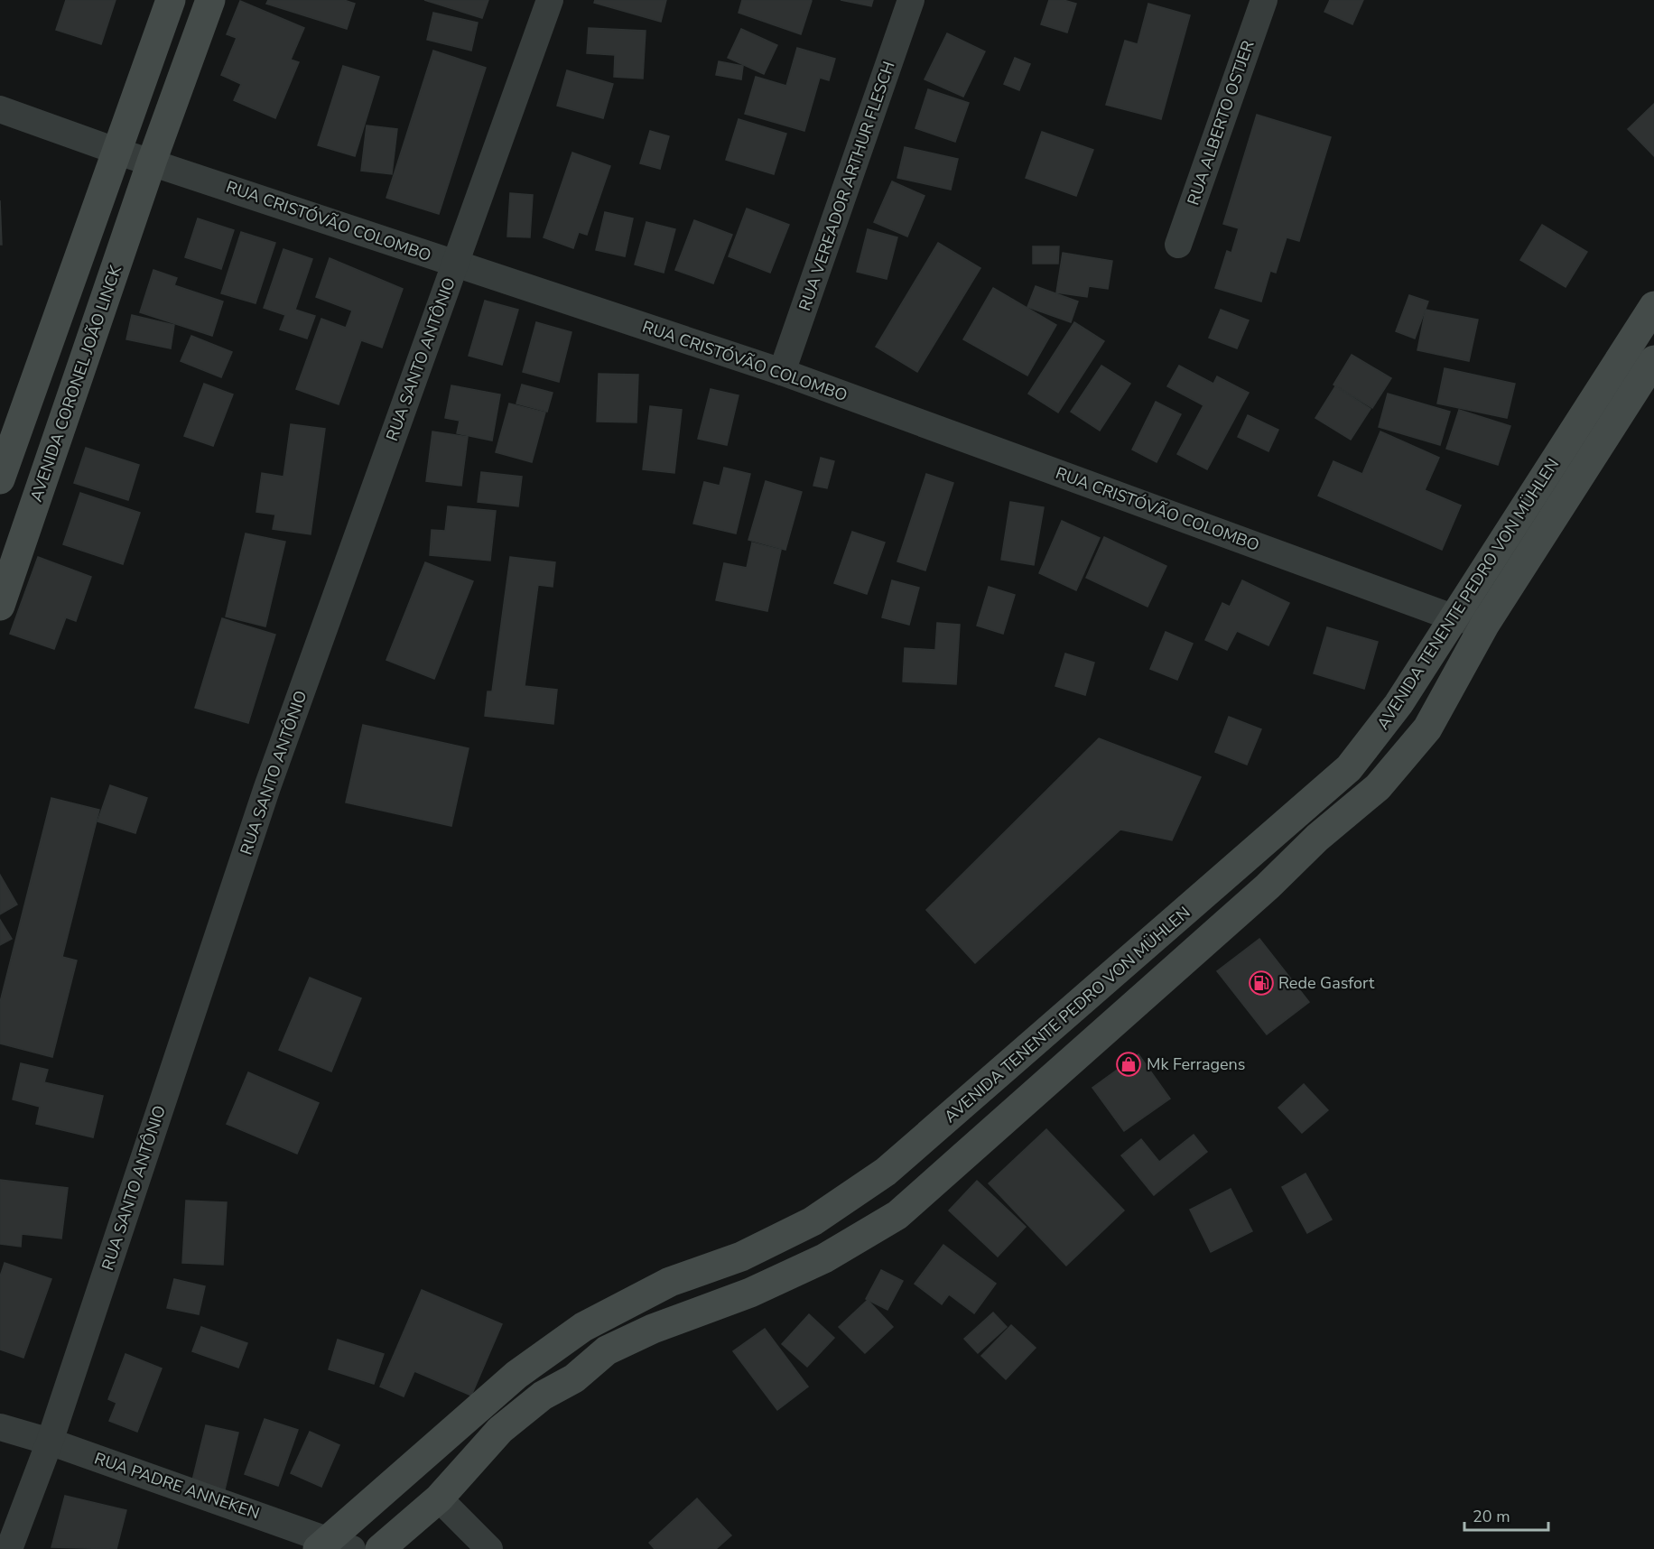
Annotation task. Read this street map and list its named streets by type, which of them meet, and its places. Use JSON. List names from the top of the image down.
{
  "streets": {
    "main road": ["AVENIDA CORONEL JOÃO LINCK", "AVENIDA TENENTE PEDRO VON MÜHLEN"],
    "street": [
      "RUA ALBERTO OSTJER",
      "RUA VEREADOR ARTHUR FLESCH",
      "RUA CRISTÓVÃO COLOMBO",
      "RUA SANTO ANTÔNIO",
      "RUA PADRE ANNEKEN"
    ]
  },
  "crossings": [
    ["RUA VEREADOR ARTHUR FLESCH", "RUA CRISTÓVÃO COLOMBO"],
    ["RUA CRISTÓVÃO COLOMBO", "RUA SANTO ANTÔNIO"],
    ["RUA CRISTÓVÃO COLOMBO", "AVENIDA CORONEL JOÃO LINCK"],
    ["RUA CRISTÓVÃO COLOMBO", "AVENIDA TENENTE PEDRO VON MÜHLEN"],
    ["RUA SANTO ANTÔNIO", "RUA PADRE ANNEKEN"],
    ["AVENIDA TENENTE PEDRO VON MÜHLEN", "RUA PADRE ANNEKEN"]
  ],
  "places": {
    "fuel station": ["Rede Gasfort"],
    "shop": ["Mk Ferragens"]
  },
  "scale_bar": "20 m"
}
